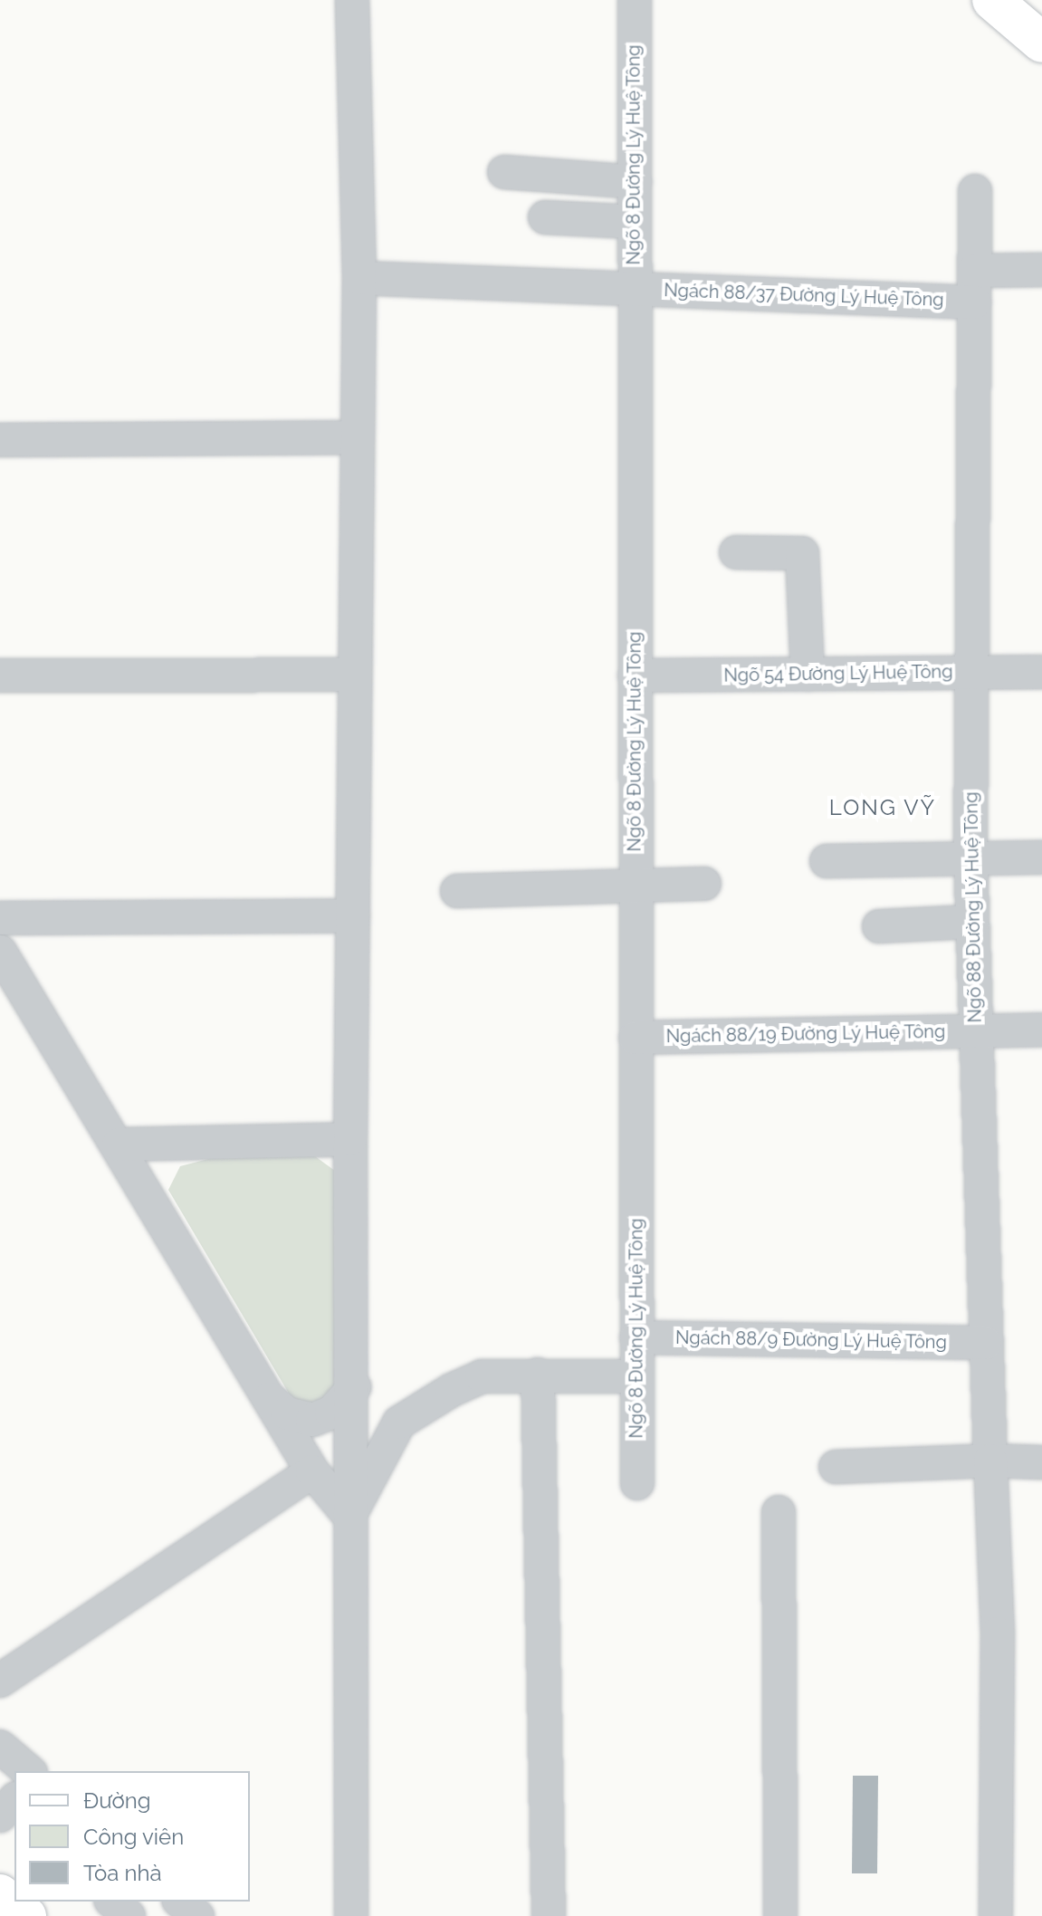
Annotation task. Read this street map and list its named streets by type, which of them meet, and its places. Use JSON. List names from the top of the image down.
{
  "streets": {
    "street": [
      "Ngõ 8 Đường Lý Huệ Tông",
      "Ngách 88/37 Đường Lý Huệ Tông",
      "Ngõ 54 Đường Lý Huệ Tông",
      "Ngõ 88 Đường Lý Huệ Tông",
      "Ngách 88/19 Đường Lý Huệ Tông",
      "Ngách 88/9 Đường Lý Huệ Tông"
    ]
  },
  "crossings": [
    ["Ngõ 8 Đường Lý Huệ Tông", "Ngách 88/37 Đường Lý Huệ Tông"],
    ["Ngõ 8 Đường Lý Huệ Tông", "Ngõ 54 Đường Lý Huệ Tông"],
    ["Ngõ 8 Đường Lý Huệ Tông", "Ngách 88/19 Đường Lý Huệ Tông"],
    ["Ngõ 8 Đường Lý Huệ Tông", "Ngách 88/9 Đường Lý Huệ Tông"],
    ["Ngách 88/37 Đường Lý Huệ Tông", "Ngõ 88 Đường Lý Huệ Tông"],
    ["Ngõ 54 Đường Lý Huệ Tông", "Ngõ 88 Đường Lý Huệ Tông"],
    ["Ngõ 88 Đường Lý Huệ Tông", "Ngách 88/19 Đường Lý Huệ Tông"],
    ["Ngõ 88 Đường Lý Huệ Tông", "Ngách 88/9 Đường Lý Huệ Tông"]
  ],
  "districts": ["LONG VỸ"],
  "legend": ["Đường", "Công viên", "Tòa nhà"]
}
